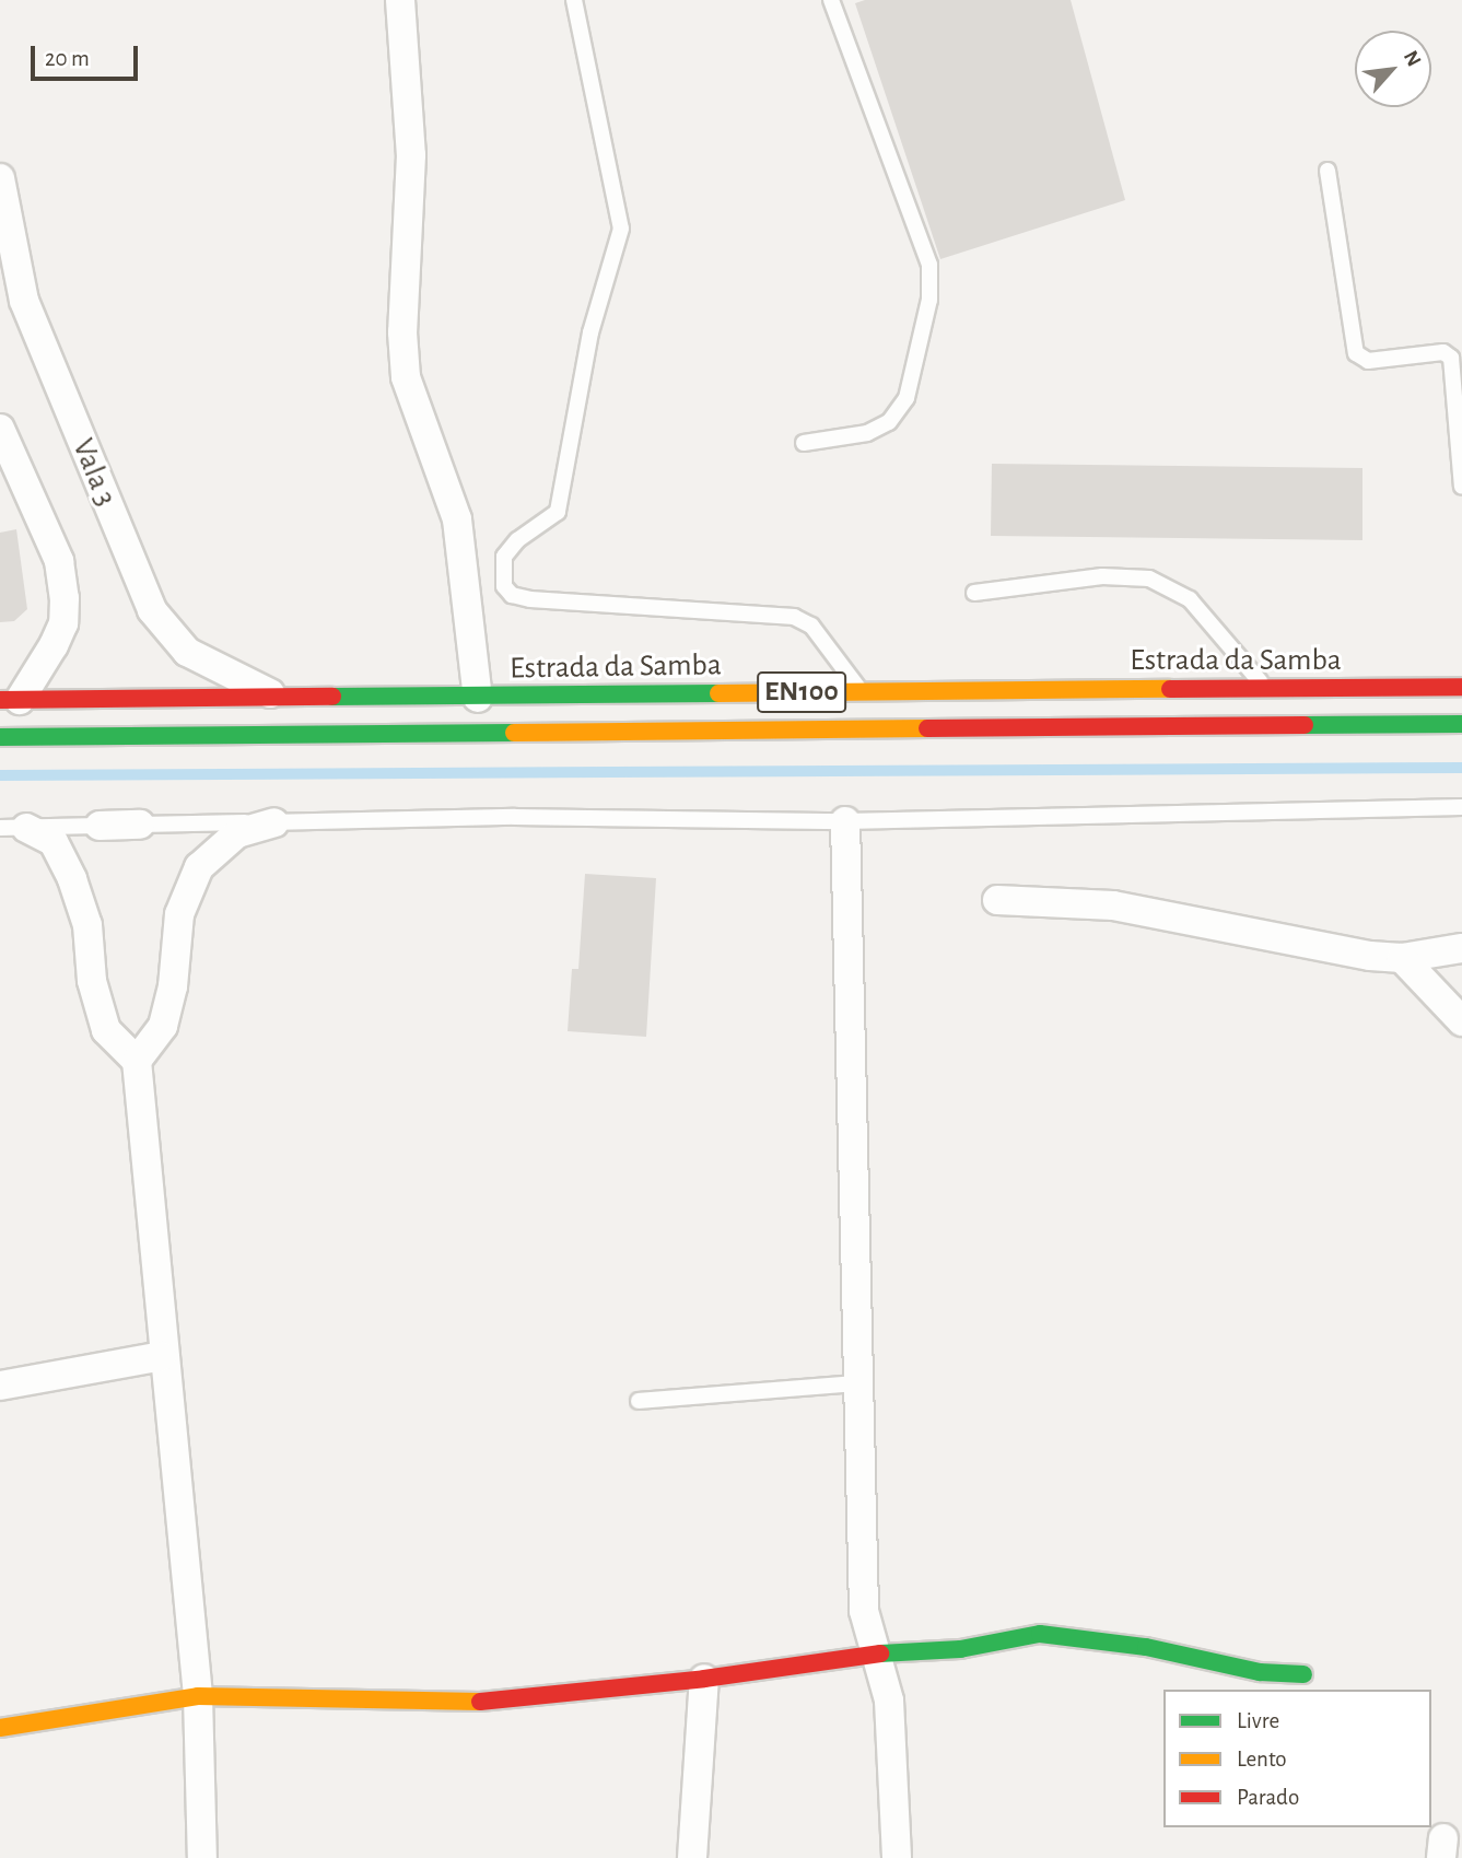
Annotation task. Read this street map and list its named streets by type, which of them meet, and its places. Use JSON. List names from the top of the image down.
{
  "streets": {
    "main road": ["Estrada da Samba", "EN100"],
    "street": ["Vala 3"]
  },
  "crossings": [
    ["Vala 3", "Estrada da Samba"]
  ],
  "legend": ["Livre", "Lento", "Parado"],
  "scale_bar": "20 m",
  "north": "top right"
}
